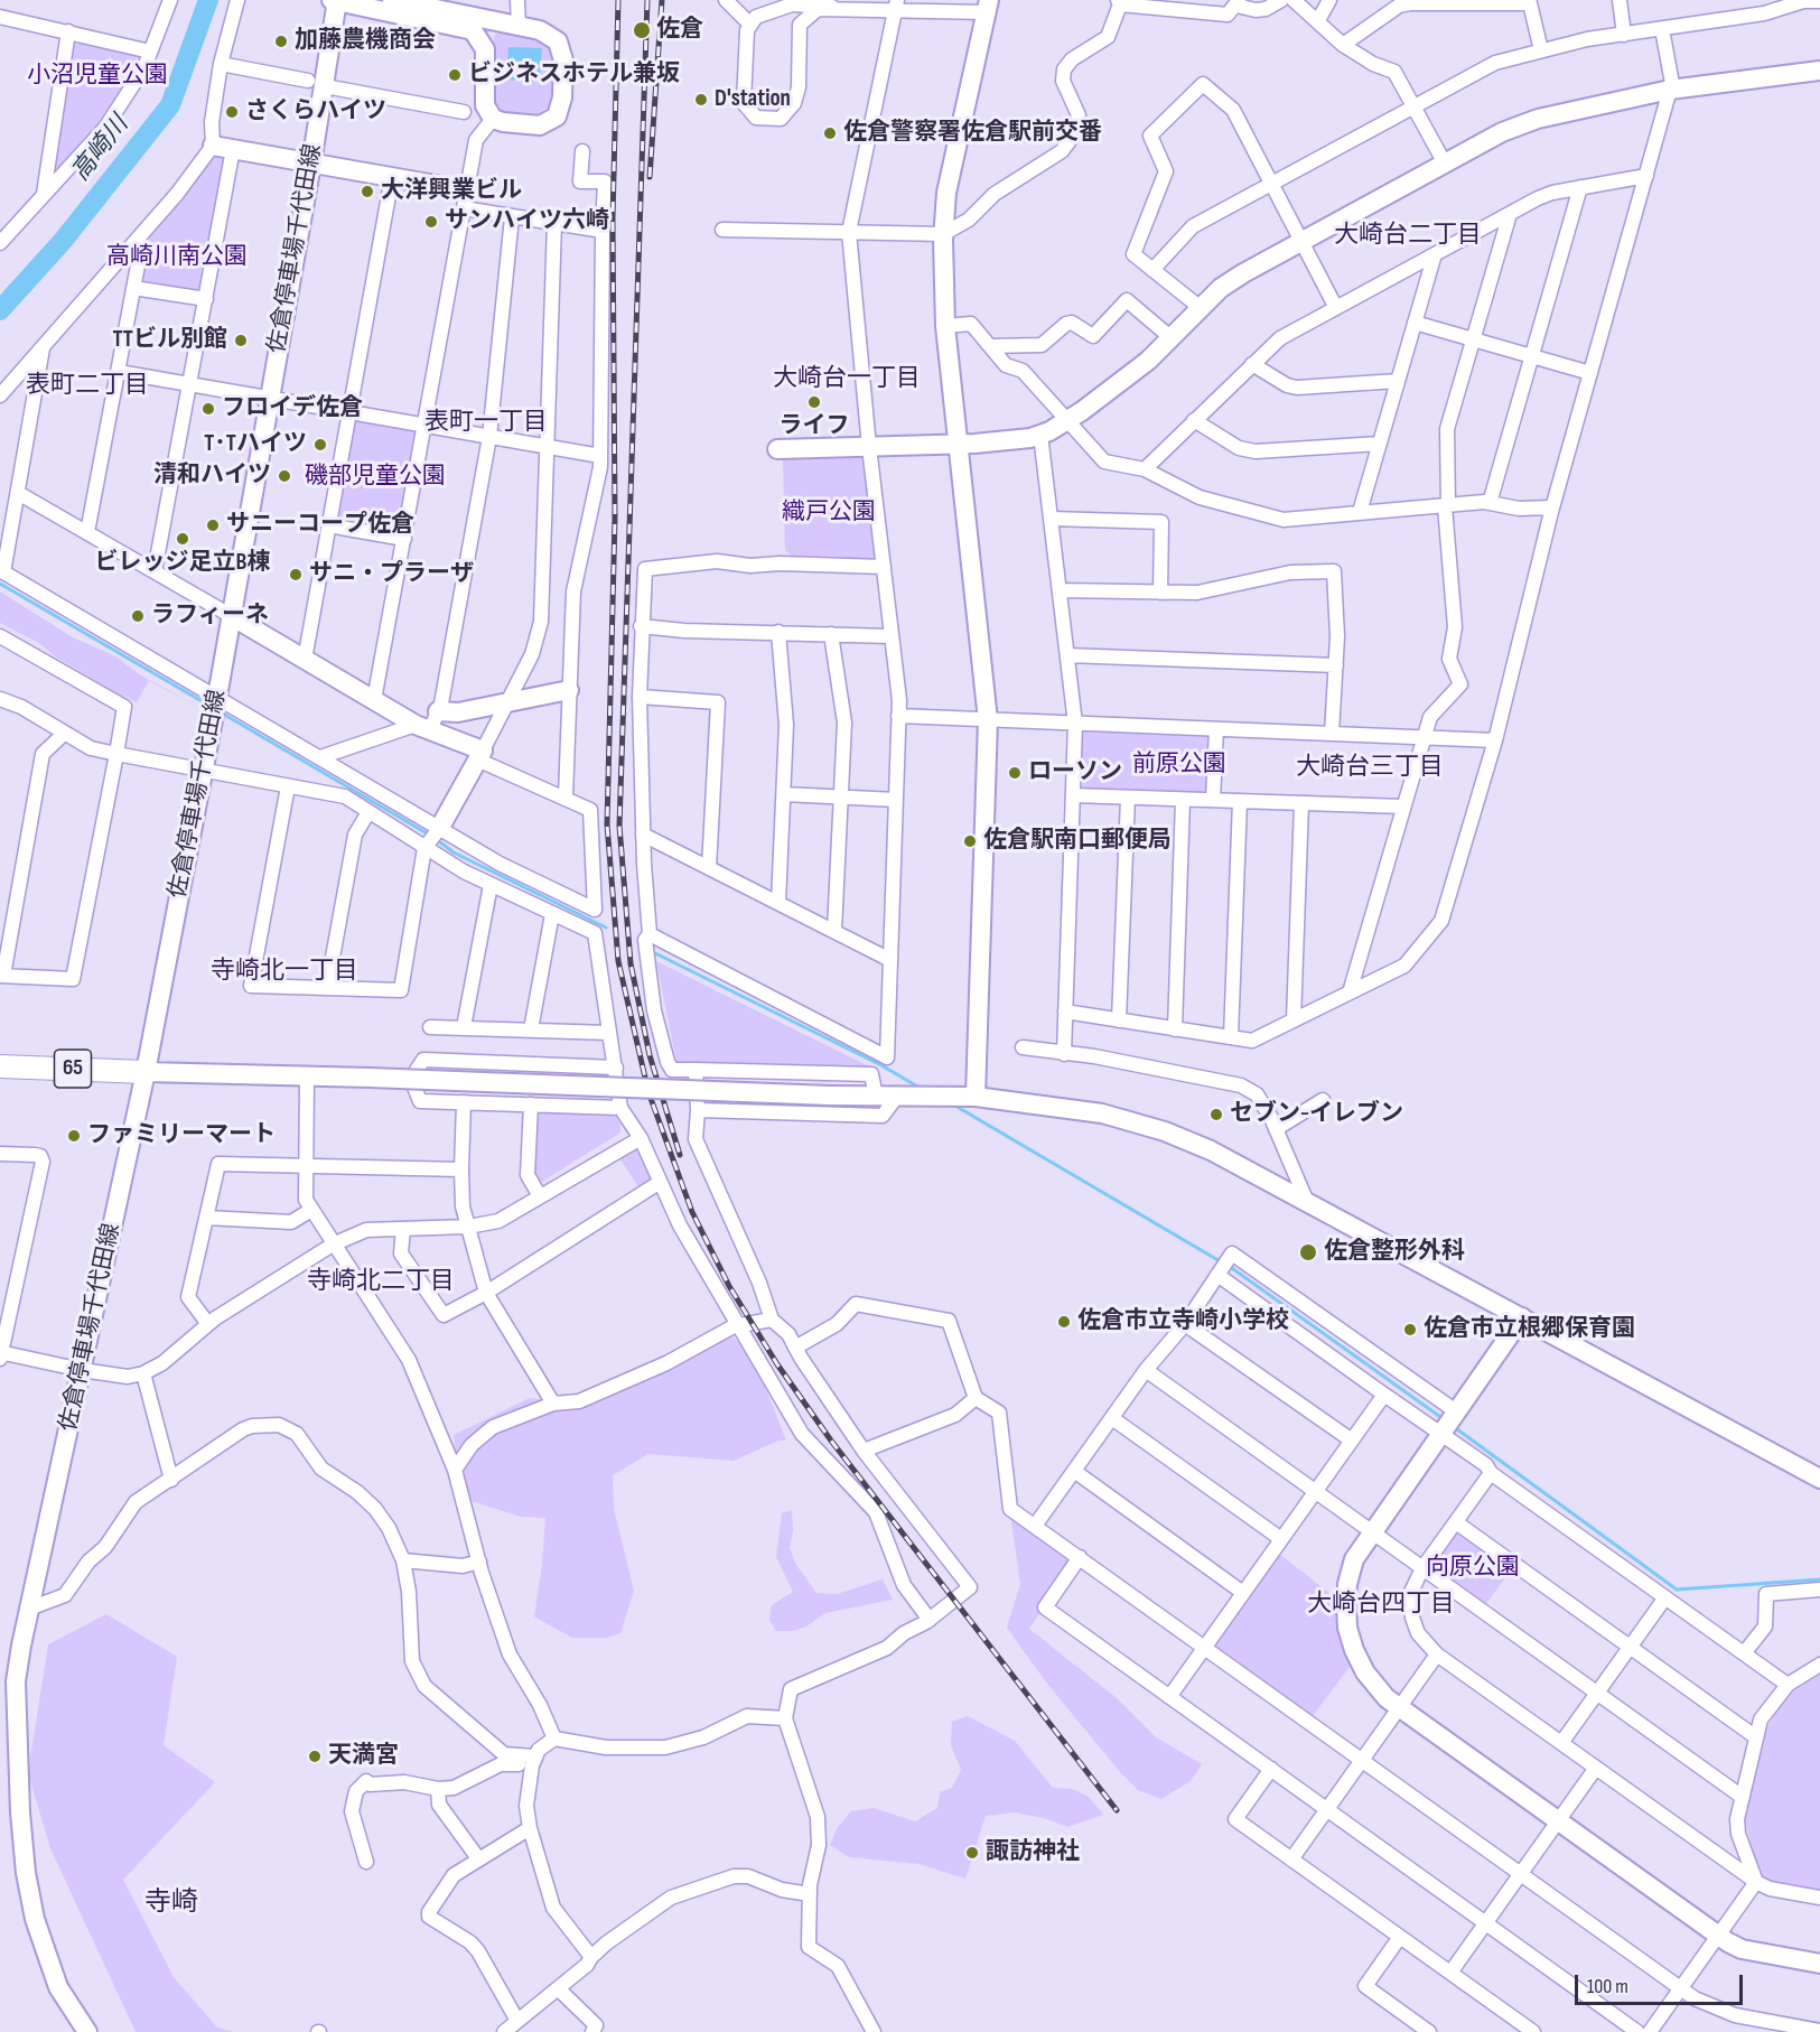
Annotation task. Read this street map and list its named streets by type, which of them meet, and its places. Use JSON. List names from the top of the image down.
{
  "streets": {
    "main road": ["65"],
    "street": ["佐倉停車場千代田線"]
  },
  "crossings": [
    ["佐倉停車場千代田線", "65"]
  ],
  "districts": [
    "大崎台二丁目",
    "大崎台一丁目",
    "表町二丁目",
    "表町一丁目",
    "大崎台三丁目",
    "寺崎北一丁目",
    "寺崎北二丁目",
    "大崎台四丁目",
    "寺崎"
  ],
  "water": ["高崎川"],
  "parks": [
    "小沼児童公園",
    "高崎川南公園",
    "磯部児童公園",
    "織戸公園",
    "前原公園",
    "向原公園"
  ],
  "places": [
    "佐倉",
    "加藤農機商会",
    "ビジネスホテル兼坂",
    "D'station",
    "さくらハイツ",
    "佐倉警察署佐倉駅前交番",
    "大洋興業ビル",
    "サンハイツ六崎",
    "TTビル別館",
    "ライフ",
    "フロイデ佐倉",
    "T･Tハイツ",
    "清和ハイツ",
    "サニーコープ佐倉",
    "ビレッジ足立B棟",
    "サニ・プラーザ",
    "ラフィーネ",
    "ローソン",
    "佐倉駅南口郵便局",
    "セブン-イレブン",
    "ファミリーマート",
    "佐倉整形外科",
    "佐倉市立寺崎小学校",
    "佐倉市立根郷保育園",
    "天満宮",
    "諏訪神社"
  ],
  "scale_bar": "100 m"
}
